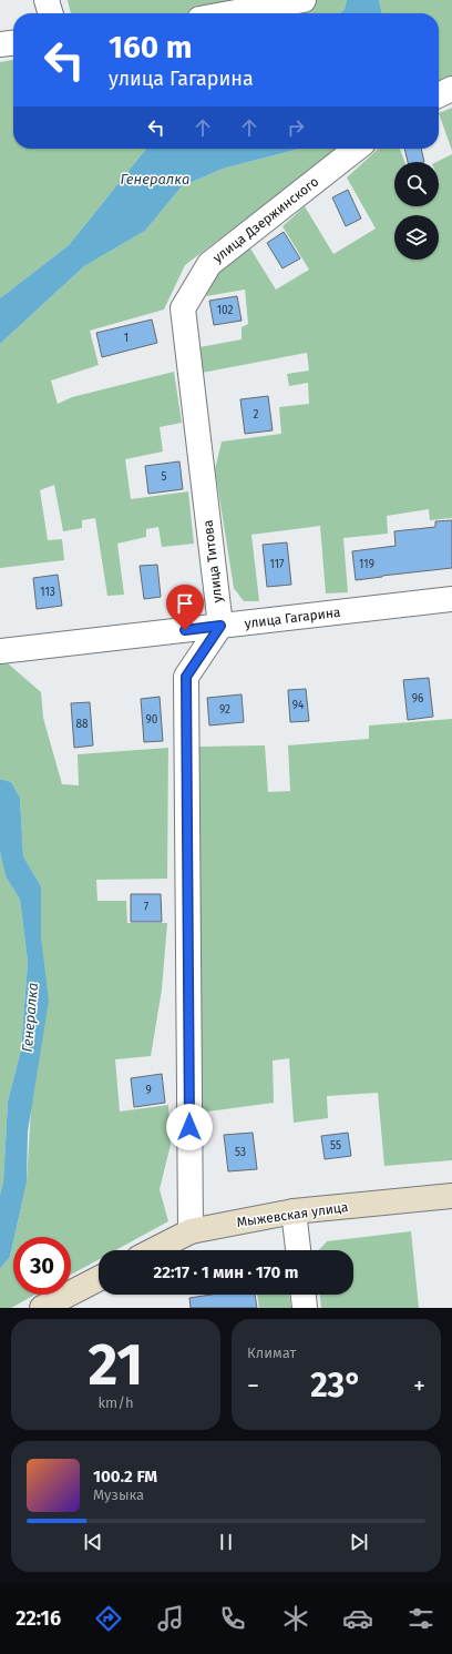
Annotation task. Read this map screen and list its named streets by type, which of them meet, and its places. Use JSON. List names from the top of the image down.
{
  "streets": {
    "street": [
      "улица Дзержинского",
      "улица Титова",
      "улица Гагарина",
      "Мыжевская улица"
    ]
  },
  "crossings": [
    ["улица Дзержинского", "улица Титова"],
    ["улица Титова", "улица Гагарина"]
  ],
  "water": ["Генералка"],
  "house_numbers": [
    "102",
    "1",
    "2",
    "5",
    "117",
    "119",
    "113",
    "96",
    "94",
    "92",
    "90",
    "88",
    "7",
    "9",
    "55",
    "53"
  ],
  "page": {
    "turn": ["160 m", "улица Гагарина"],
    "limit": "30",
    "trip": "22:17 · 1 мин · 170 m",
    "tile": [
      ["21", "km/h"],
      "Климат"
    ],
    "heat": ["−", "23°", "+"],
    "song": ["100.2 FM", "Музыка"],
    "tabs": "22:16"
  }
}
